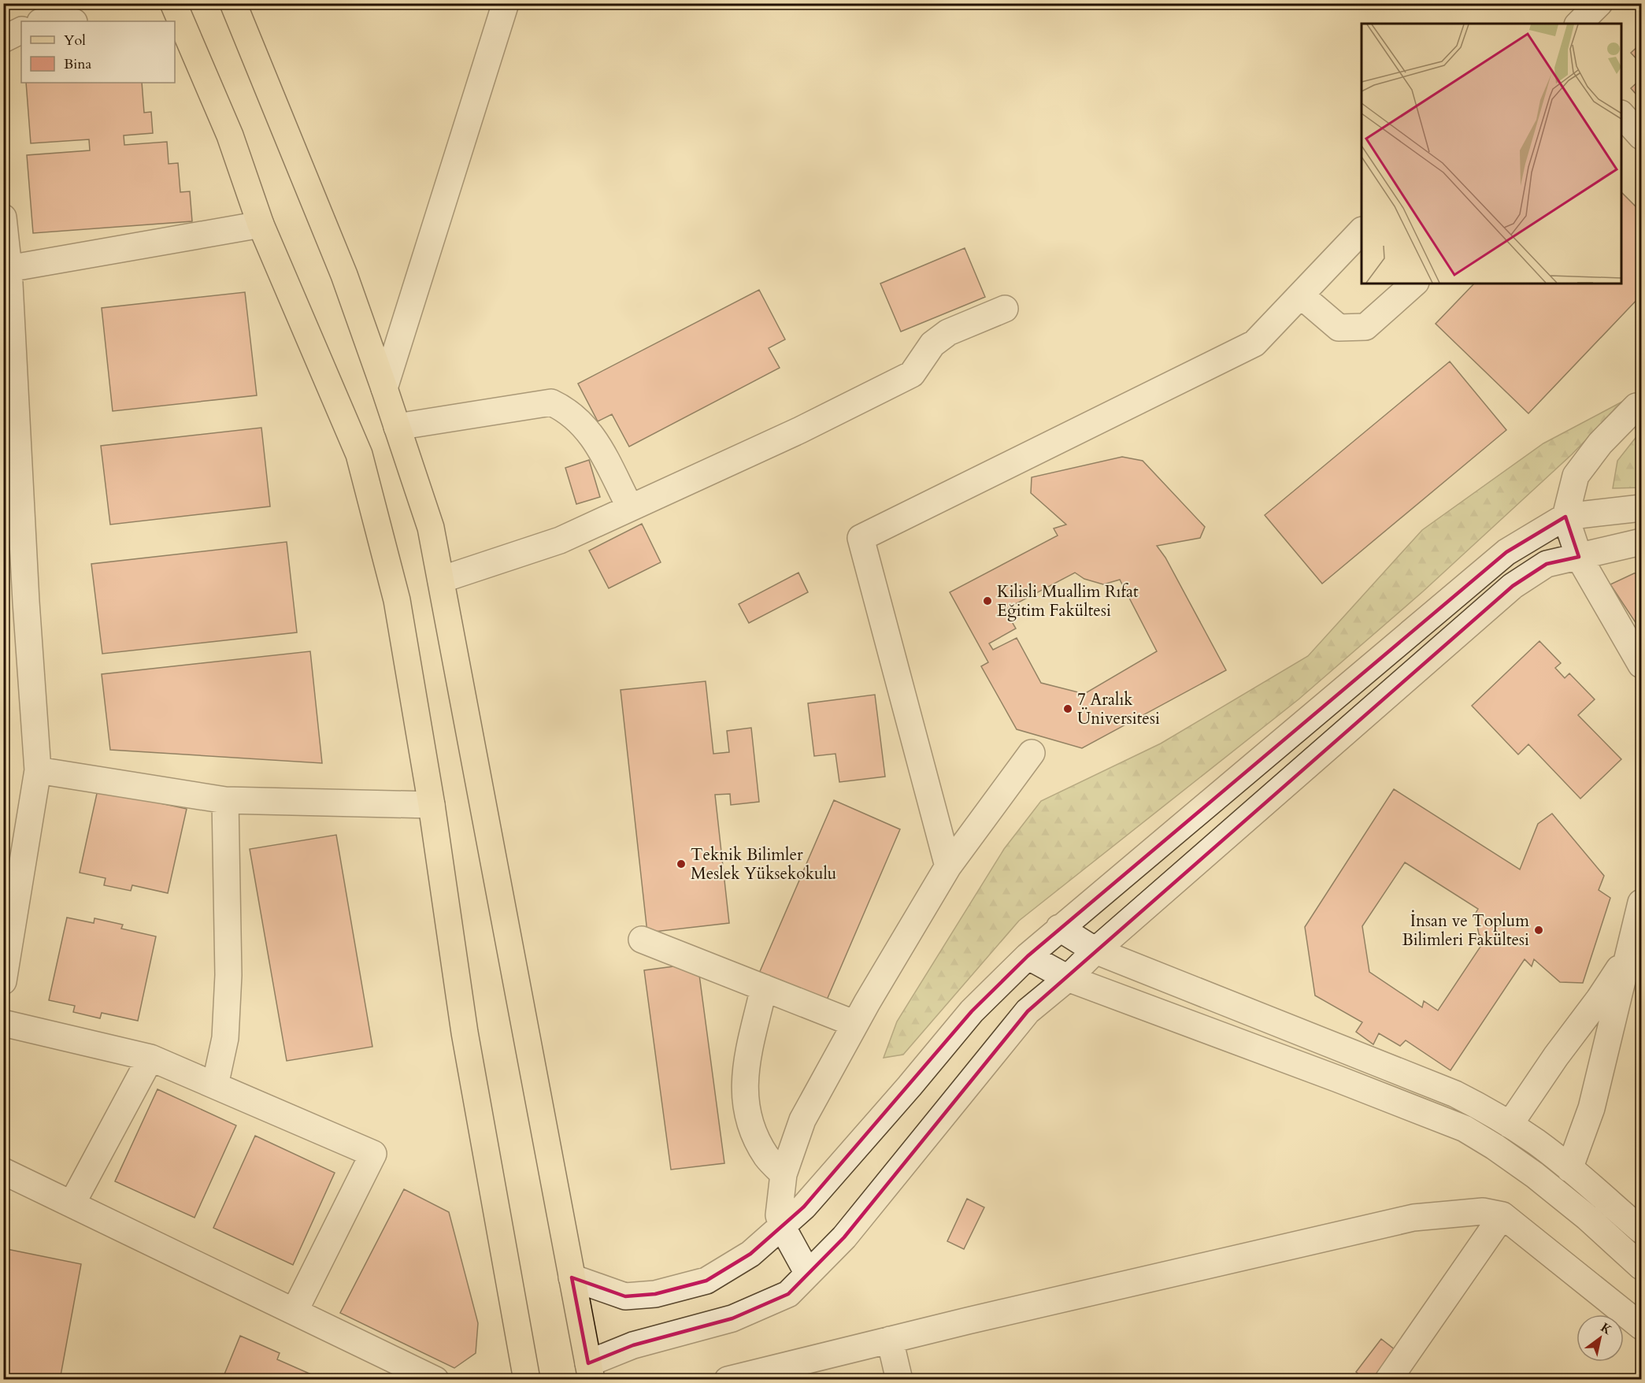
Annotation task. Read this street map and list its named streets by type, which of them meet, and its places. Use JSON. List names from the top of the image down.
{
  "places": [
    "Kilisli Muallim Rıfat Eğitim Fakültesi",
    "7 Aralık Üniversitesi",
    "Teknik Bilimler Meslek Yüksekokulu",
    "İnsan ve Toplum Bilimleri Fakültesi"
  ],
  "legend": ["Yol", "Bina"],
  "north": "top right"
}
